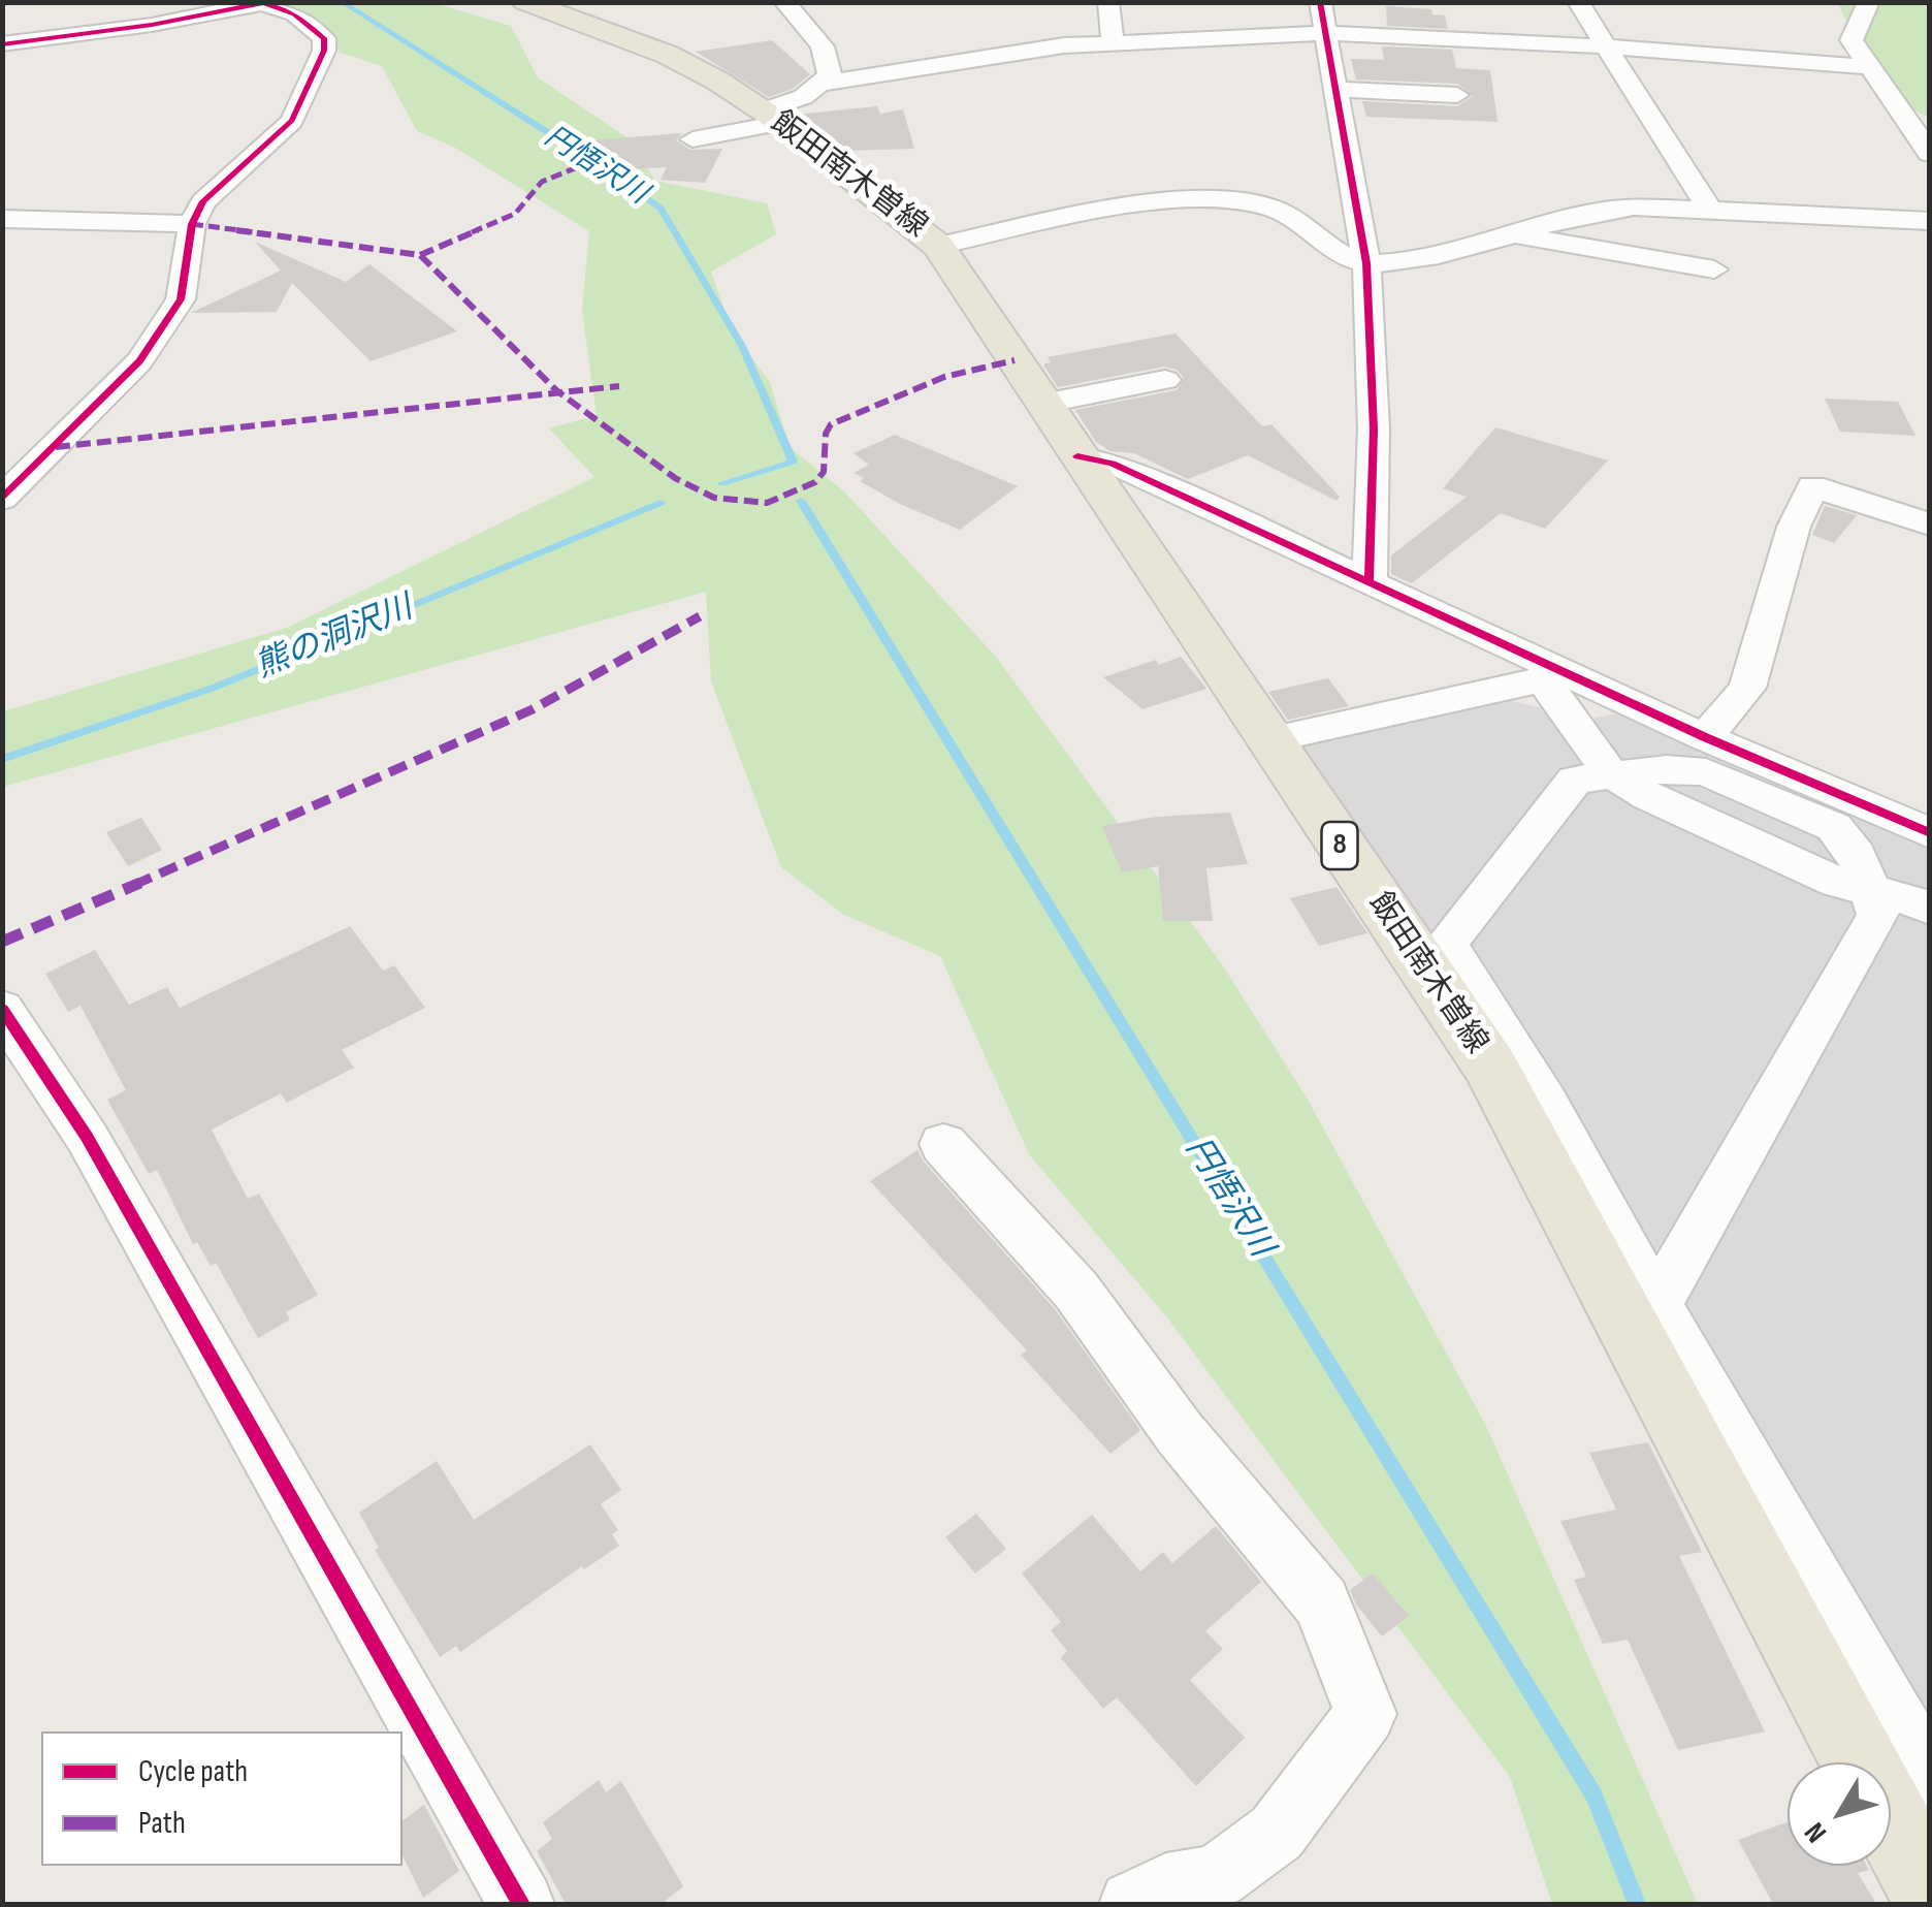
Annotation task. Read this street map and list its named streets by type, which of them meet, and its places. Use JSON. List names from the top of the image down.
{
  "streets": {
    "main road": ["飯田南木曽線", "8"]
  },
  "water": ["円悟沢川", "熊の洞沢川"],
  "legend": ["Cycle path", "Path"],
  "north": "bottom left"
}
